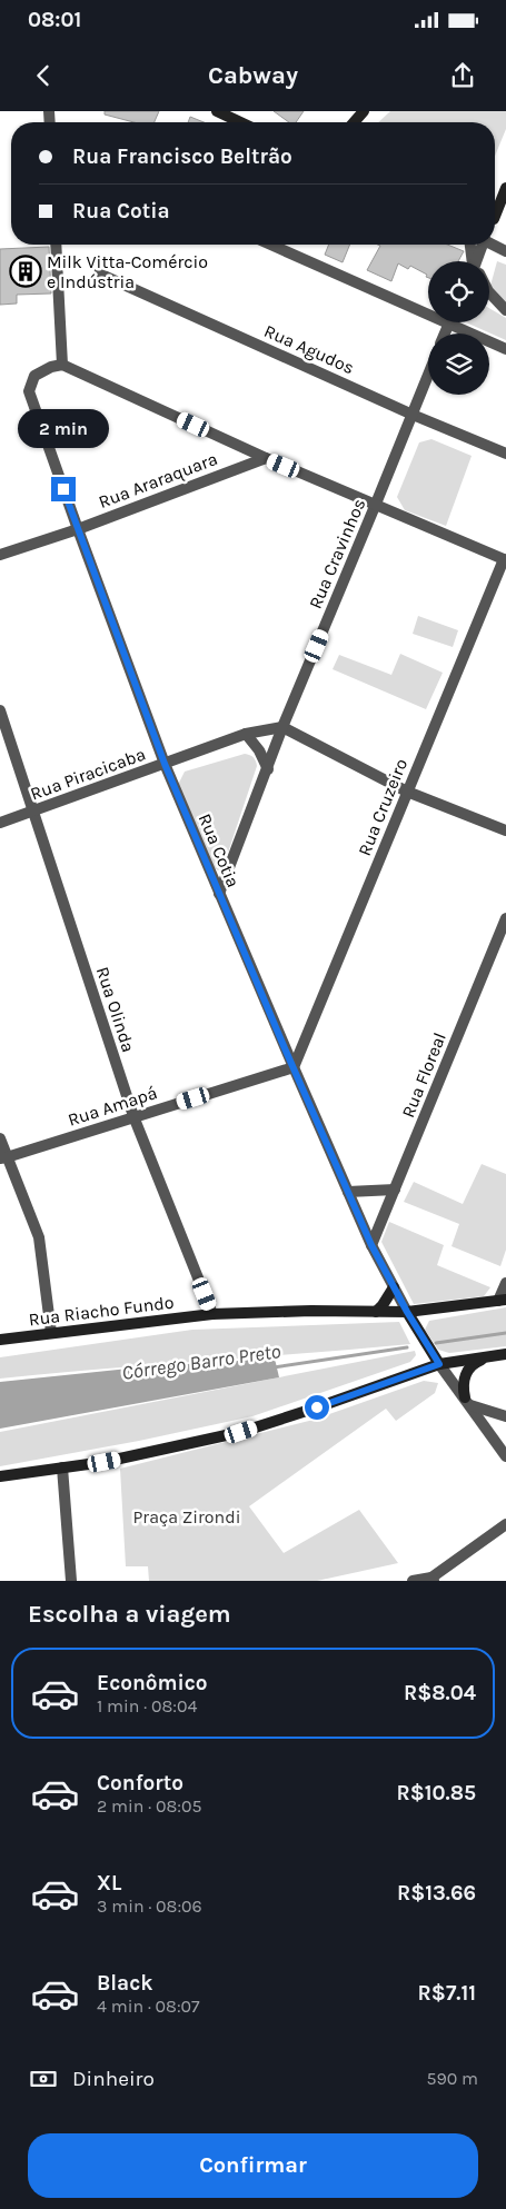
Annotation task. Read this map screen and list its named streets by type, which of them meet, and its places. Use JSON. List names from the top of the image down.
{
  "streets": {
    "main road": ["Rua Riacho Fundo"],
    "street": [
      "Rua Agudos",
      "Rua Araraquara",
      "Rua Cravinhos",
      "Rua Piracicaba",
      "Rua Cruzeiro",
      "Rua Cotia",
      "Rua Olinda",
      "Rua Floreal",
      "Rua Amapá"
    ]
  },
  "crossings": [
    ["Rua Agudos", "Rua Cravinhos"],
    ["Rua Araraquara", "Rua Cotia"],
    ["Rua Cravinhos", "Rua Piracicaba"],
    ["Rua Cravinhos", "Rua Cotia"],
    ["Rua Piracicaba", "Rua Cotia"],
    ["Rua Piracicaba", "Rua Olinda"],
    ["Rua Cruzeiro", "Rua Cotia"],
    ["Rua Cruzeiro", "Rua Amapá"],
    ["Rua Cotia", "Rua Floreal"],
    ["Rua Cotia", "Rua Amapá"],
    ["Rua Cotia", "Rua Riacho Fundo"],
    ["Rua Olinda", "Rua Amapá"],
    ["Rua Olinda", "Rua Riacho Fundo"]
  ],
  "water": ["Córrego Barro Preto"],
  "parks": ["Praça Zirondi"],
  "places": {
    "building": ["Milk Vitta-Comércio e Indústria"]
  },
  "page": {
    "status": "08:01",
    "header": "Cabway",
    "banner": ["Rua Francisco Beltrão", "Rua Cotia"],
    "bubble": "2 min",
    "heading": "Escolha a viagem",
    "list": [
      {
        "name": "Econômico",
        "note": "1 min · 08:04",
        "value": "R$8.04"
      },
      {
        "name": "Conforto",
        "note": "2 min · 08:05",
        "value": "R$10.85"
      },
      {
        "name": "XL",
        "note": "3 min · 08:06",
        "value": "R$13.66"
      },
      {
        "name": "Black",
        "note": "4 min · 08:07",
        "value": "R$7.11"
      }
    ],
    "pay": ["Dinheiro", "590 m"],
    "buttons": "Confirmar"
  }
}
